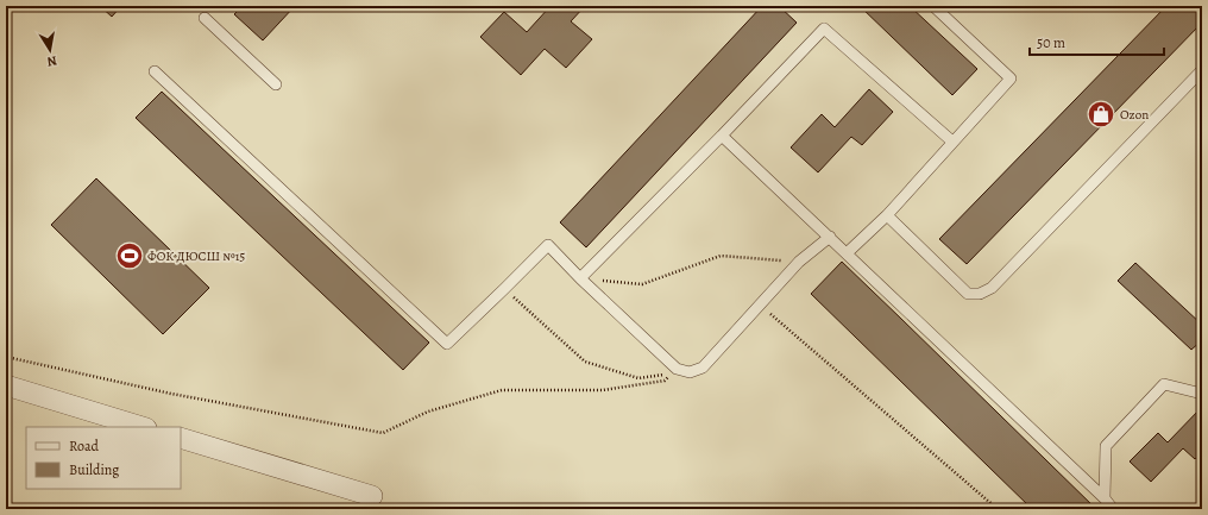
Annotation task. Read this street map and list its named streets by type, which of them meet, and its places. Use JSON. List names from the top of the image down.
{
  "places": {
    "shop": ["Ozon"],
    "sports": ["ФОК ДЮСШ №15"]
  },
  "legend": ["Road", "Building"],
  "scale_bar": "50 m",
  "north": "bottom"
}
